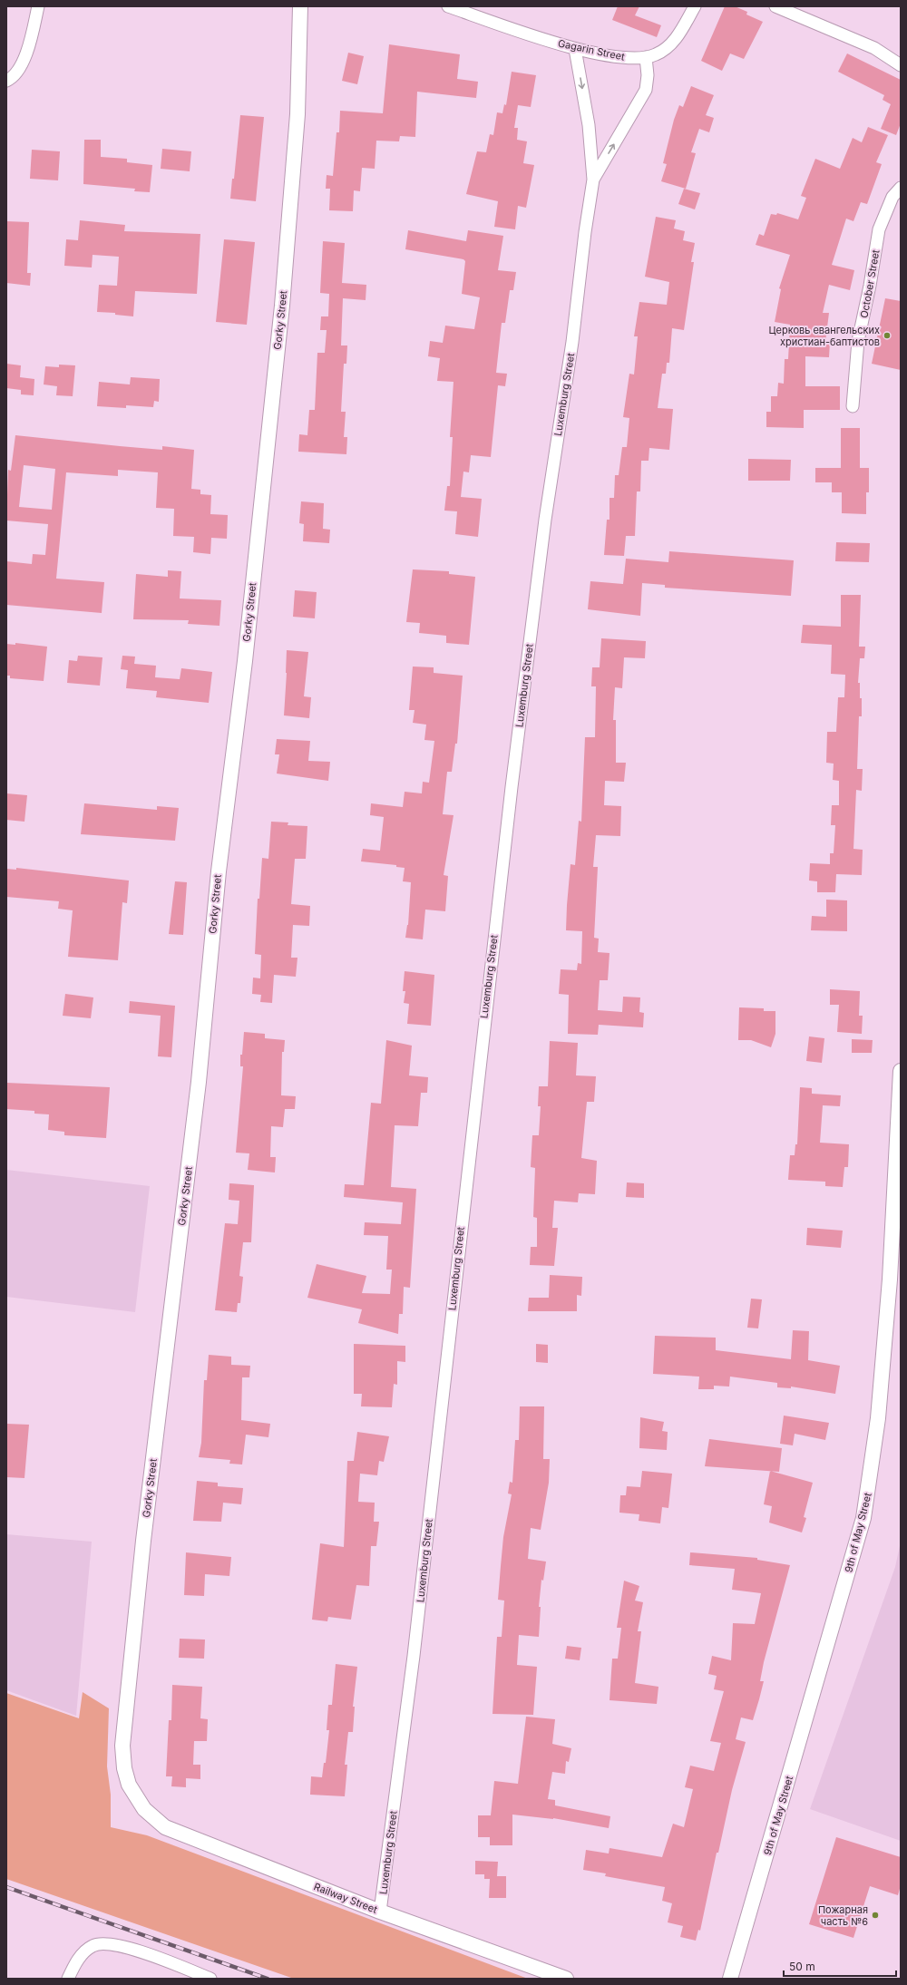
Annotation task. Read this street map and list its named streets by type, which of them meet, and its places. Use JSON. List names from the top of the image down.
{
  "streets": {
    "street": [
      "Gagarin Street",
      "October Street",
      "Gorky Street",
      "Luxemburg Street",
      "9th of May Street",
      "Railway Street"
    ]
  },
  "crossings": [
    ["Gagarin Street", "Luxemburg Street"],
    ["Gorky Street", "Railway Street"],
    ["Luxemburg Street", "Railway Street"]
  ],
  "places": ["Церковь евангельских христиан-баптистов", "Пожарная часть №6"],
  "scale_bar": "50 m"
}
